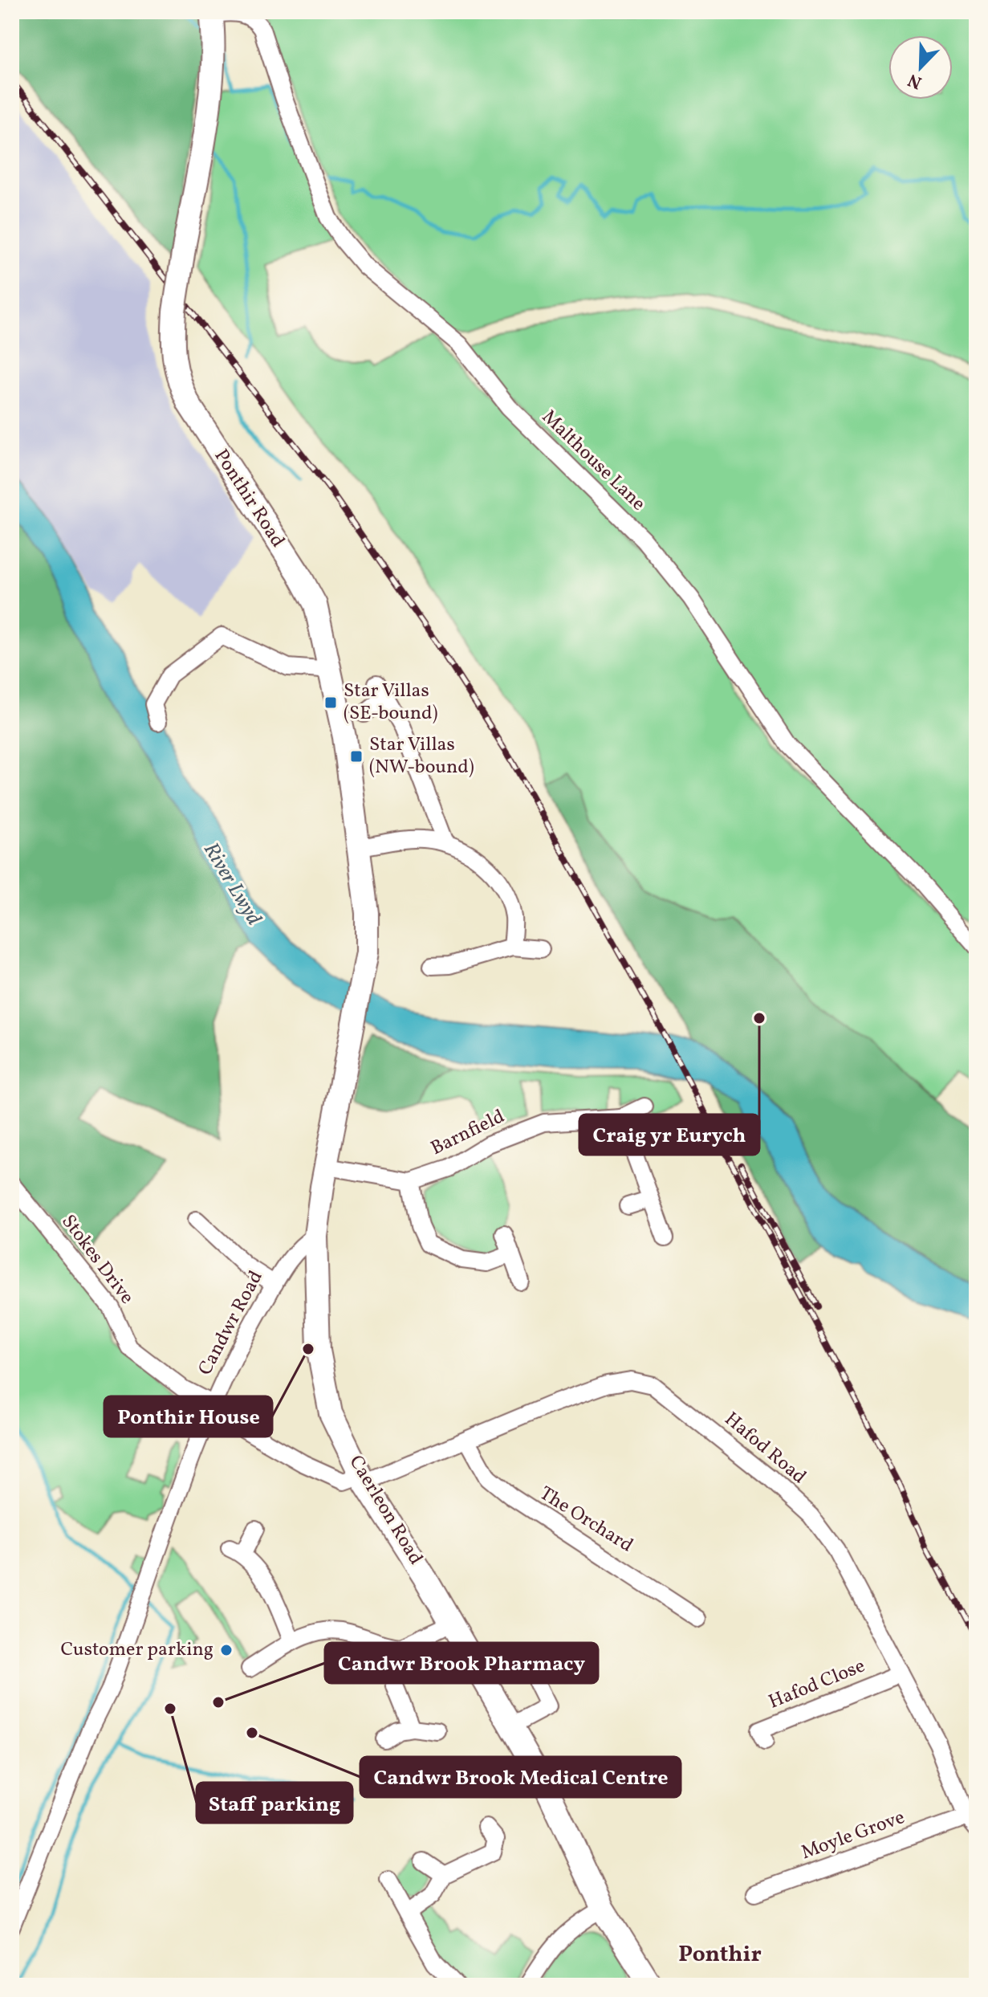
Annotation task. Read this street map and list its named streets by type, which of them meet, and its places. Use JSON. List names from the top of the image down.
{
  "streets": {
    "main road": ["Ponthir Road", "Caerleon Road"],
    "street": [
      "Malthouse Lane",
      "Barnfield",
      "Stokes Drive",
      "Candwr Road",
      "Hafod Road",
      "The Orchard",
      "Hafod Close",
      "Moyle Grove"
    ]
  },
  "crossings": [
    ["Malthouse Lane", "Ponthir Road"],
    ["Ponthir Road", "Caerleon Road"],
    ["Barnfield", "Caerleon Road"],
    ["Stokes Drive", "Candwr Road"],
    ["Stokes Drive", "Hafod Road"],
    ["Stokes Drive", "Caerleon Road"],
    ["Candwr Road", "Caerleon Road"],
    ["Hafod Road", "Caerleon Road"],
    ["Hafod Road", "The Orchard"],
    ["Hafod Road", "Hafod Close"],
    ["Hafod Road", "Moyle Grove"]
  ],
  "districts": ["Ponthir"],
  "water": ["River Lwyd"],
  "places": {
    "transit": ["Star Villas (SE-bound)", "Star Villas (NW-bound)"],
    "other": [
      "Craig yr Eurych",
      "Ponthir House",
      "Customer parking",
      "Candwr Brook Pharmacy",
      "Staff parking",
      "Candwr Brook Medical Centre"
    ]
  },
  "north": "bottom left"
}
